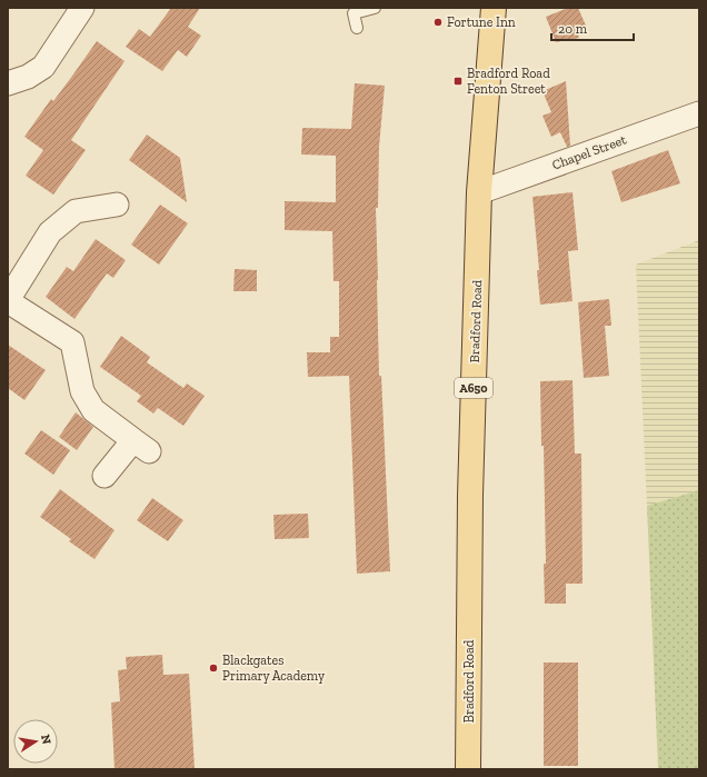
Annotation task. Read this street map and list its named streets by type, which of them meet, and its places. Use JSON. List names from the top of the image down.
{
  "streets": {
    "main road": ["Bradford Road", "A650"],
    "street": ["Chapel Street"]
  },
  "crossings": [
    ["Chapel Street", "Bradford Road"]
  ],
  "places": {
    "other": ["Fortune Inn", "Blackgates Primary Academy"],
    "transit": ["Bradford Road Fenton Street"]
  },
  "scale_bar": "20 m",
  "north": "right"
}
